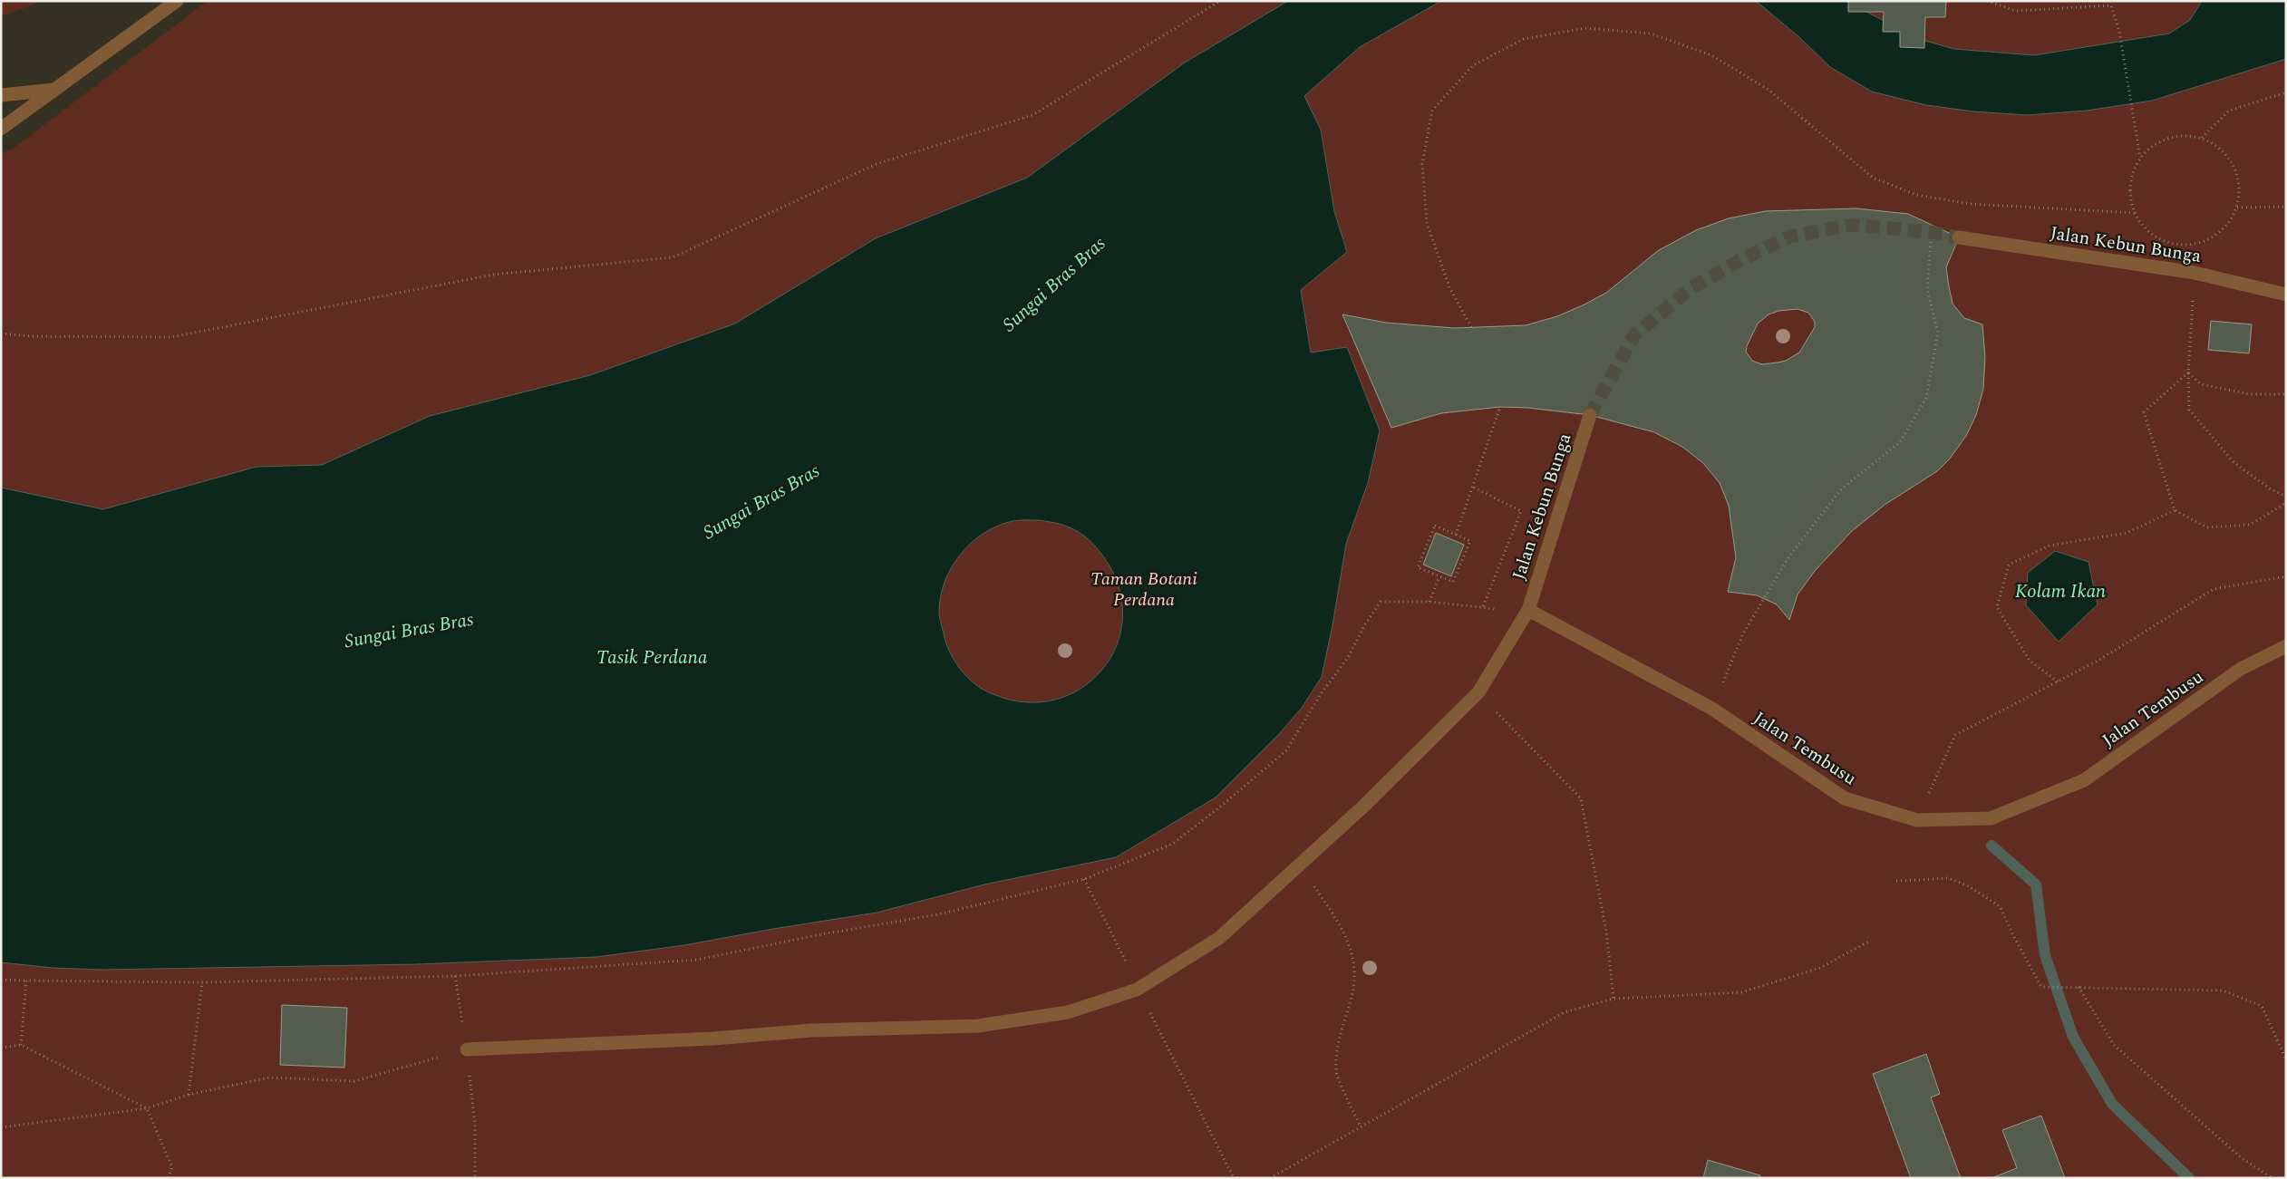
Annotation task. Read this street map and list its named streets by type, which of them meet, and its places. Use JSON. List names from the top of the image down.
{
  "streets": {
    "street": ["Jalan Kebun Bunga", "Jalan Tembusu"]
  },
  "crossings": [
    ["Jalan Kebun Bunga", "Jalan Tembusu"]
  ],
  "water": ["Sungai Bras Bras", "Kolam Ikan", "Tasik Perdana"],
  "parks": ["Taman Botani Perdana"]
}
